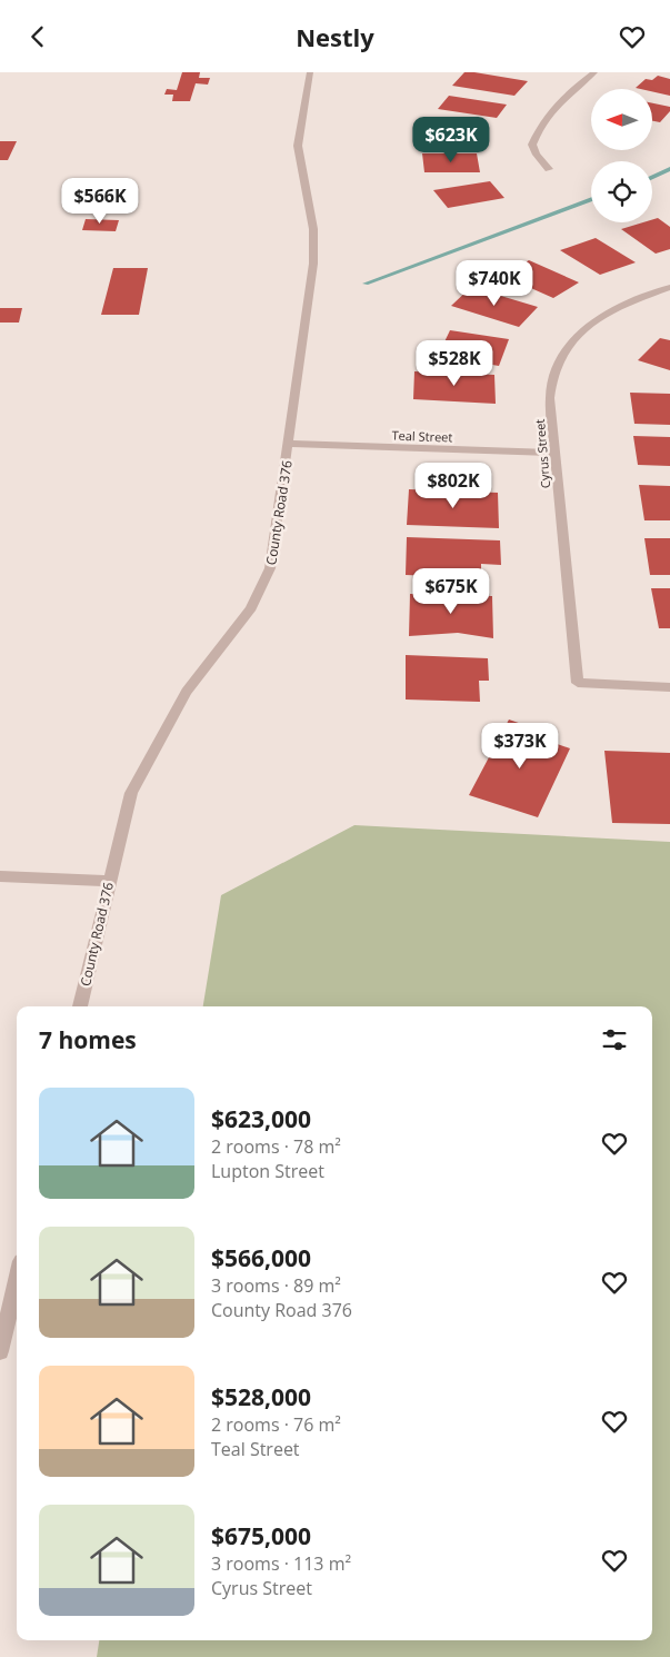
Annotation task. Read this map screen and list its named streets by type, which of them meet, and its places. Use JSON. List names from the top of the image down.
{
  "streets": {
    "street": ["Teal Street", "Cyrus Street", "County Road 376"]
  },
  "crossings": [
    ["Teal Street", "Cyrus Street"],
    ["Teal Street", "County Road 376"]
  ],
  "north": "left",
  "page": {
    "header": "Nestly",
    "price": [
      "$623K",
      "$566K",
      "$740K",
      "$528K",
      "$802K",
      "$675K",
      "$373K"
    ],
    "heading": "7 homes",
    "list": [
      {
        "name": "$623,000",
        "note": "2 rooms · 78 m² · Lupton Street"
      },
      {
        "name": "$566,000",
        "note": "3 rooms · 89 m² · County Road 376"
      },
      {
        "name": "$528,000",
        "note": "2 rooms · 76 m² · Teal Street"
      },
      {
        "name": "$675,000",
        "note": "3 rooms · 113 m² · Cyrus Street"
      }
    ]
  }
}
